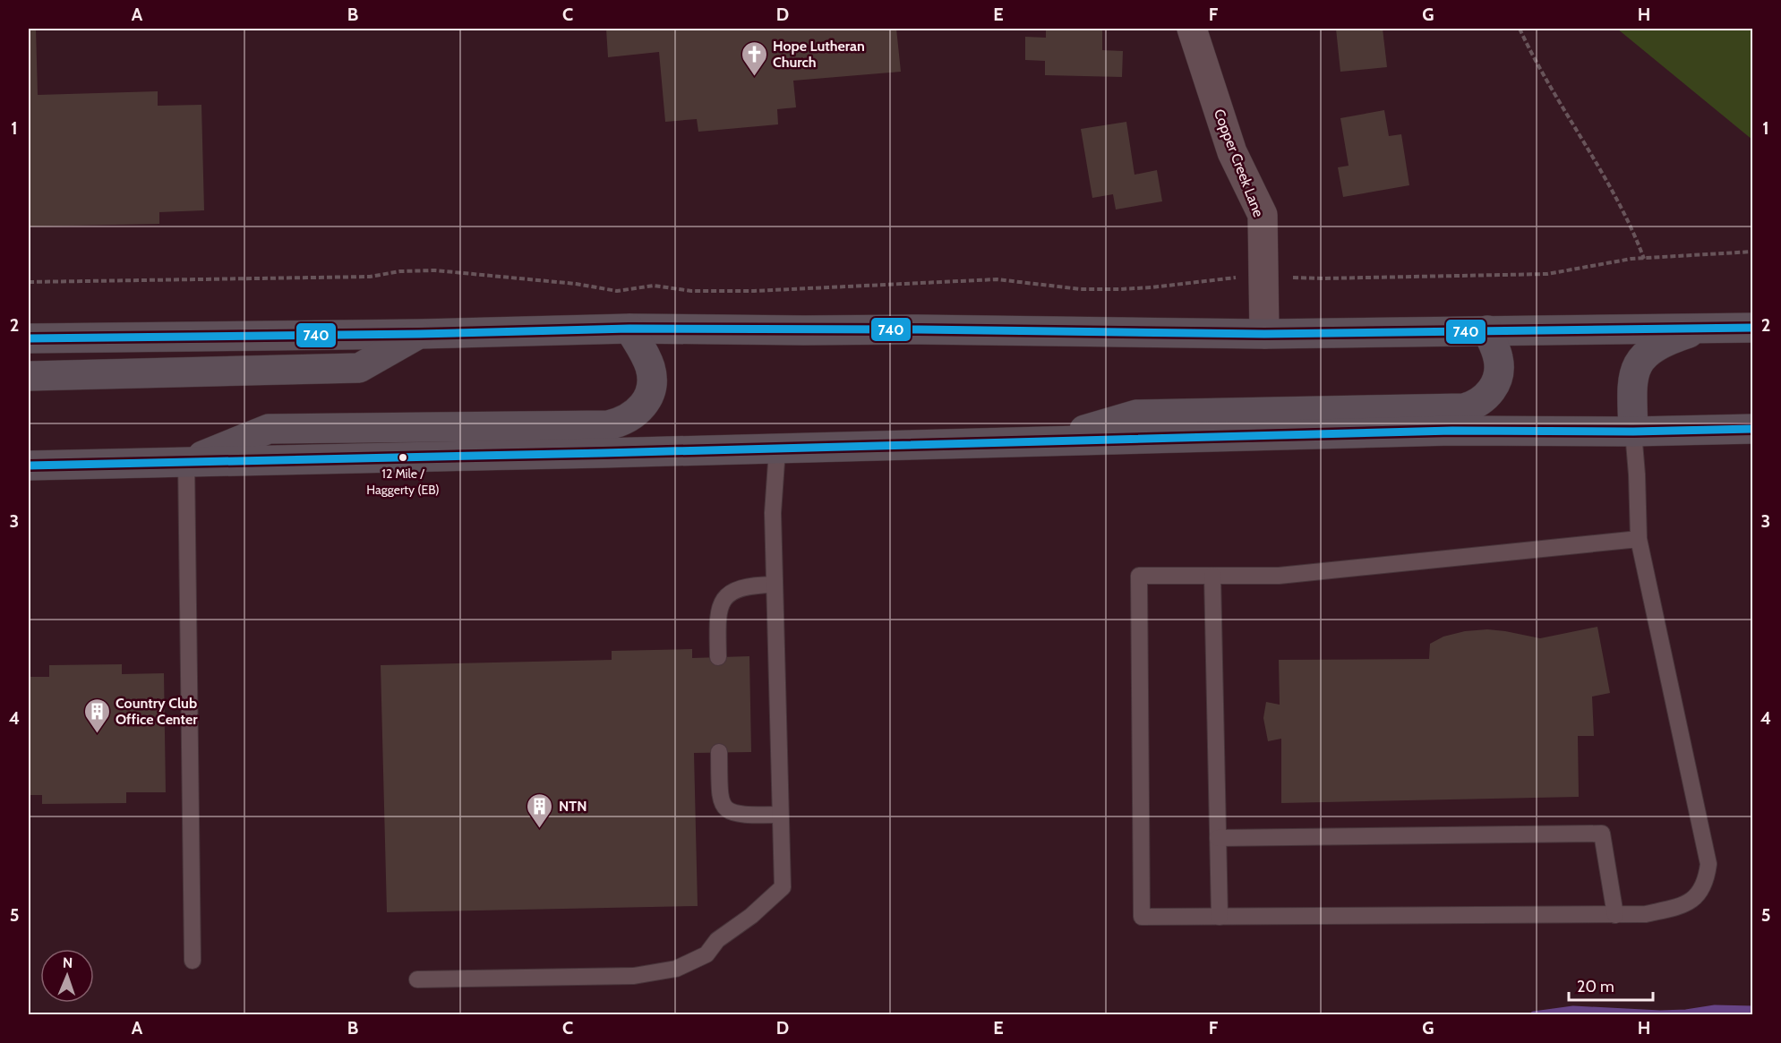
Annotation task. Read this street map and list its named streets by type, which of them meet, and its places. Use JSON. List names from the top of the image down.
{
  "streets": {
    "street": ["Copper Creek Lane"]
  },
  "places": {
    "church": ["Hope Lutheran Church"],
    "other": ["12 Mile / Haggerty (EB)"],
    "building": ["Country Club Office Center", "NTN"]
  },
  "lines": ["transit line 740"],
  "scale_bar": "20 m",
  "north": "top",
  "grid": {
    "columns": [
      "A",
      "B",
      "C",
      "D",
      "E",
      "F",
      "G",
      "H"
    ],
    "rows": [
      "1",
      "2",
      "3",
      "4",
      "5"
    ]
  }
}
